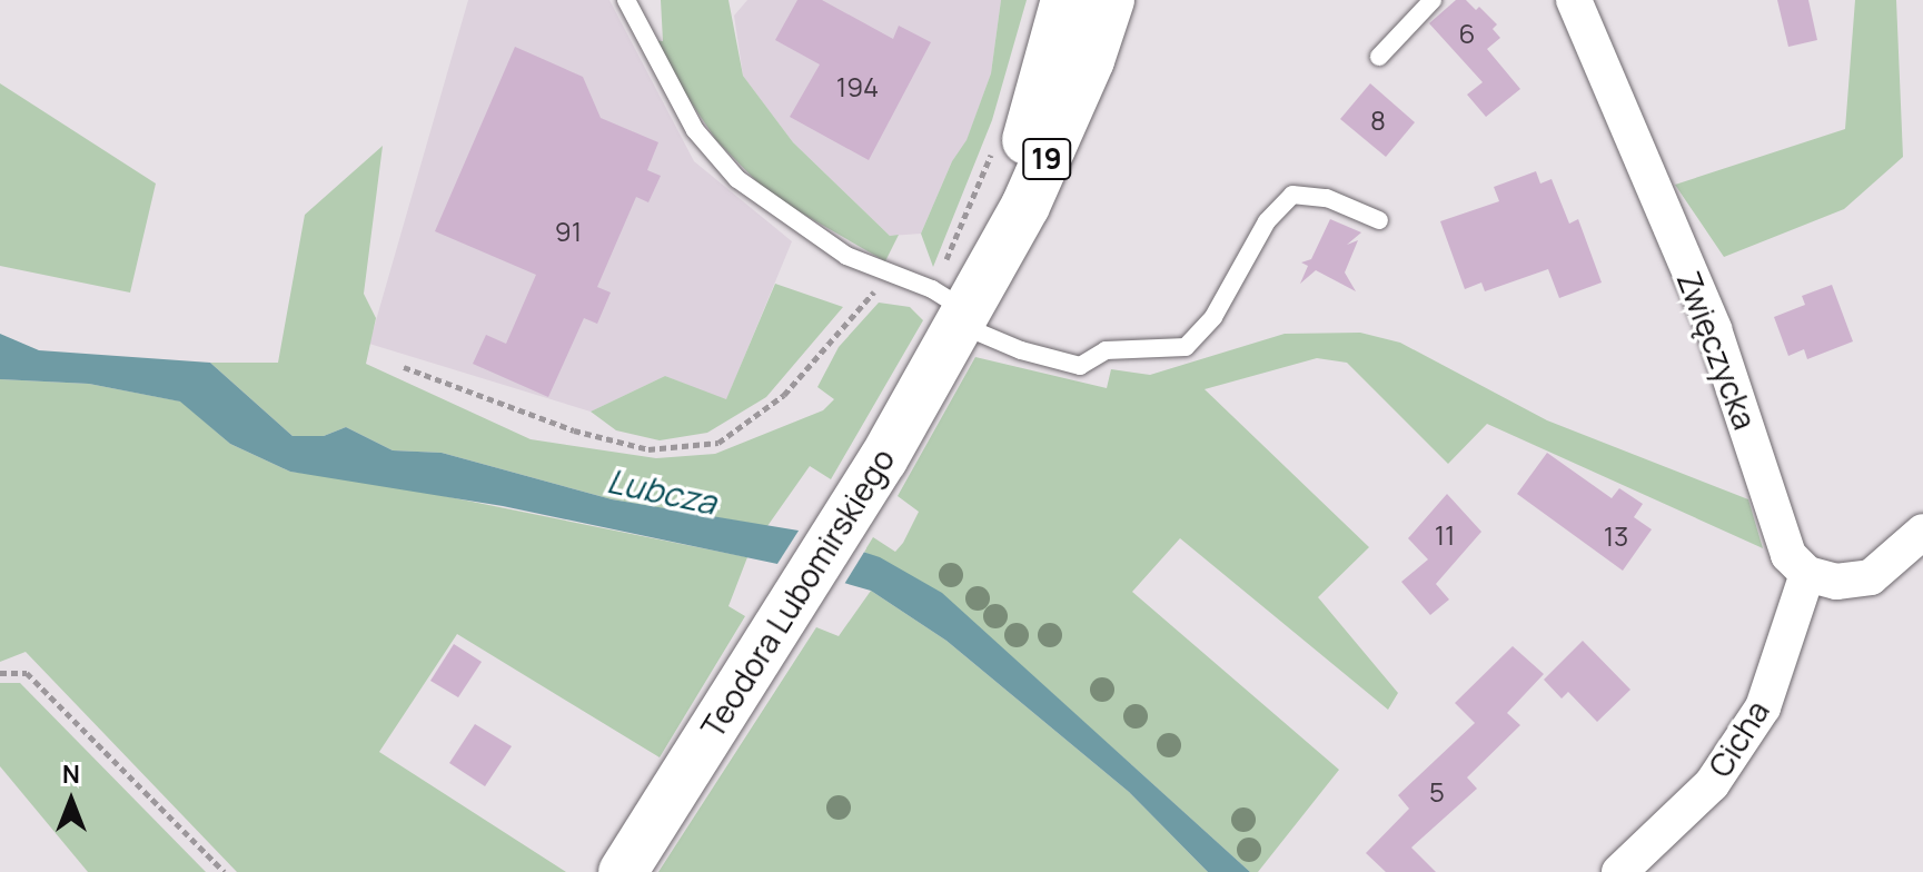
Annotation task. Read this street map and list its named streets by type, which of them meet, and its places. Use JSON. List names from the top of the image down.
{
  "streets": {
    "highway": ["19", "Teodora Lubomirskiego"],
    "street": ["Zwięczycka", "Cicha"]
  },
  "crossings": [
    ["19", "Teodora Lubomirskiego"],
    ["Zwięczycka", "Cicha"]
  ],
  "water": ["Lubcza"],
  "house_numbers": [
    "6",
    "194",
    "8",
    "91",
    "11",
    "13",
    "5"
  ],
  "north": "top"
}
